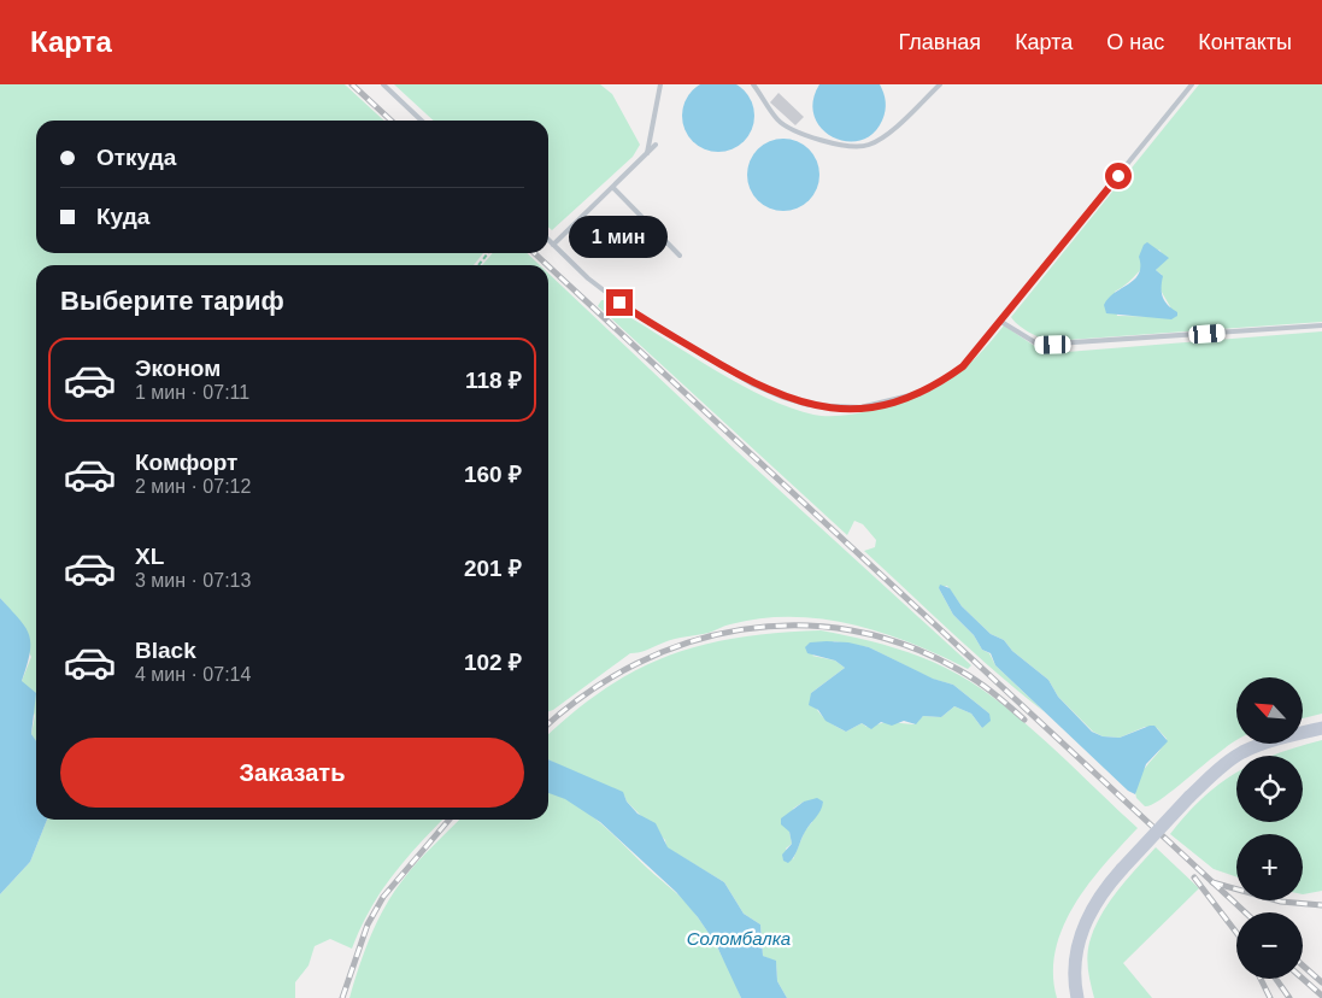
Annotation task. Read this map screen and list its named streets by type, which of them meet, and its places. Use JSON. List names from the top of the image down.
{
  "water": ["Соломбалка"],
  "north": "top left",
  "page": {
    "header": "Карта",
    "nav": [
      "Главная",
      "Карта",
      "О нас",
      "Контакты"
    ],
    "banner": ["Откуда", "Куда"],
    "bubble": "1 мин",
    "heading": "Выберите тариф",
    "list": [
      {
        "name": "Эконом",
        "note": "1 мин · 07:11",
        "value": "118 ₽"
      },
      {
        "name": "Комфорт",
        "note": "2 мин · 07:12",
        "value": "160 ₽"
      },
      {
        "name": "XL",
        "note": "3 мин · 07:13",
        "value": "201 ₽"
      },
      {
        "name": "Black",
        "note": "4 мин · 07:14",
        "value": "102 ₽"
      }
    ],
    "map_buttons": ["+", "−"],
    "buttons": "Заказать"
  }
}
